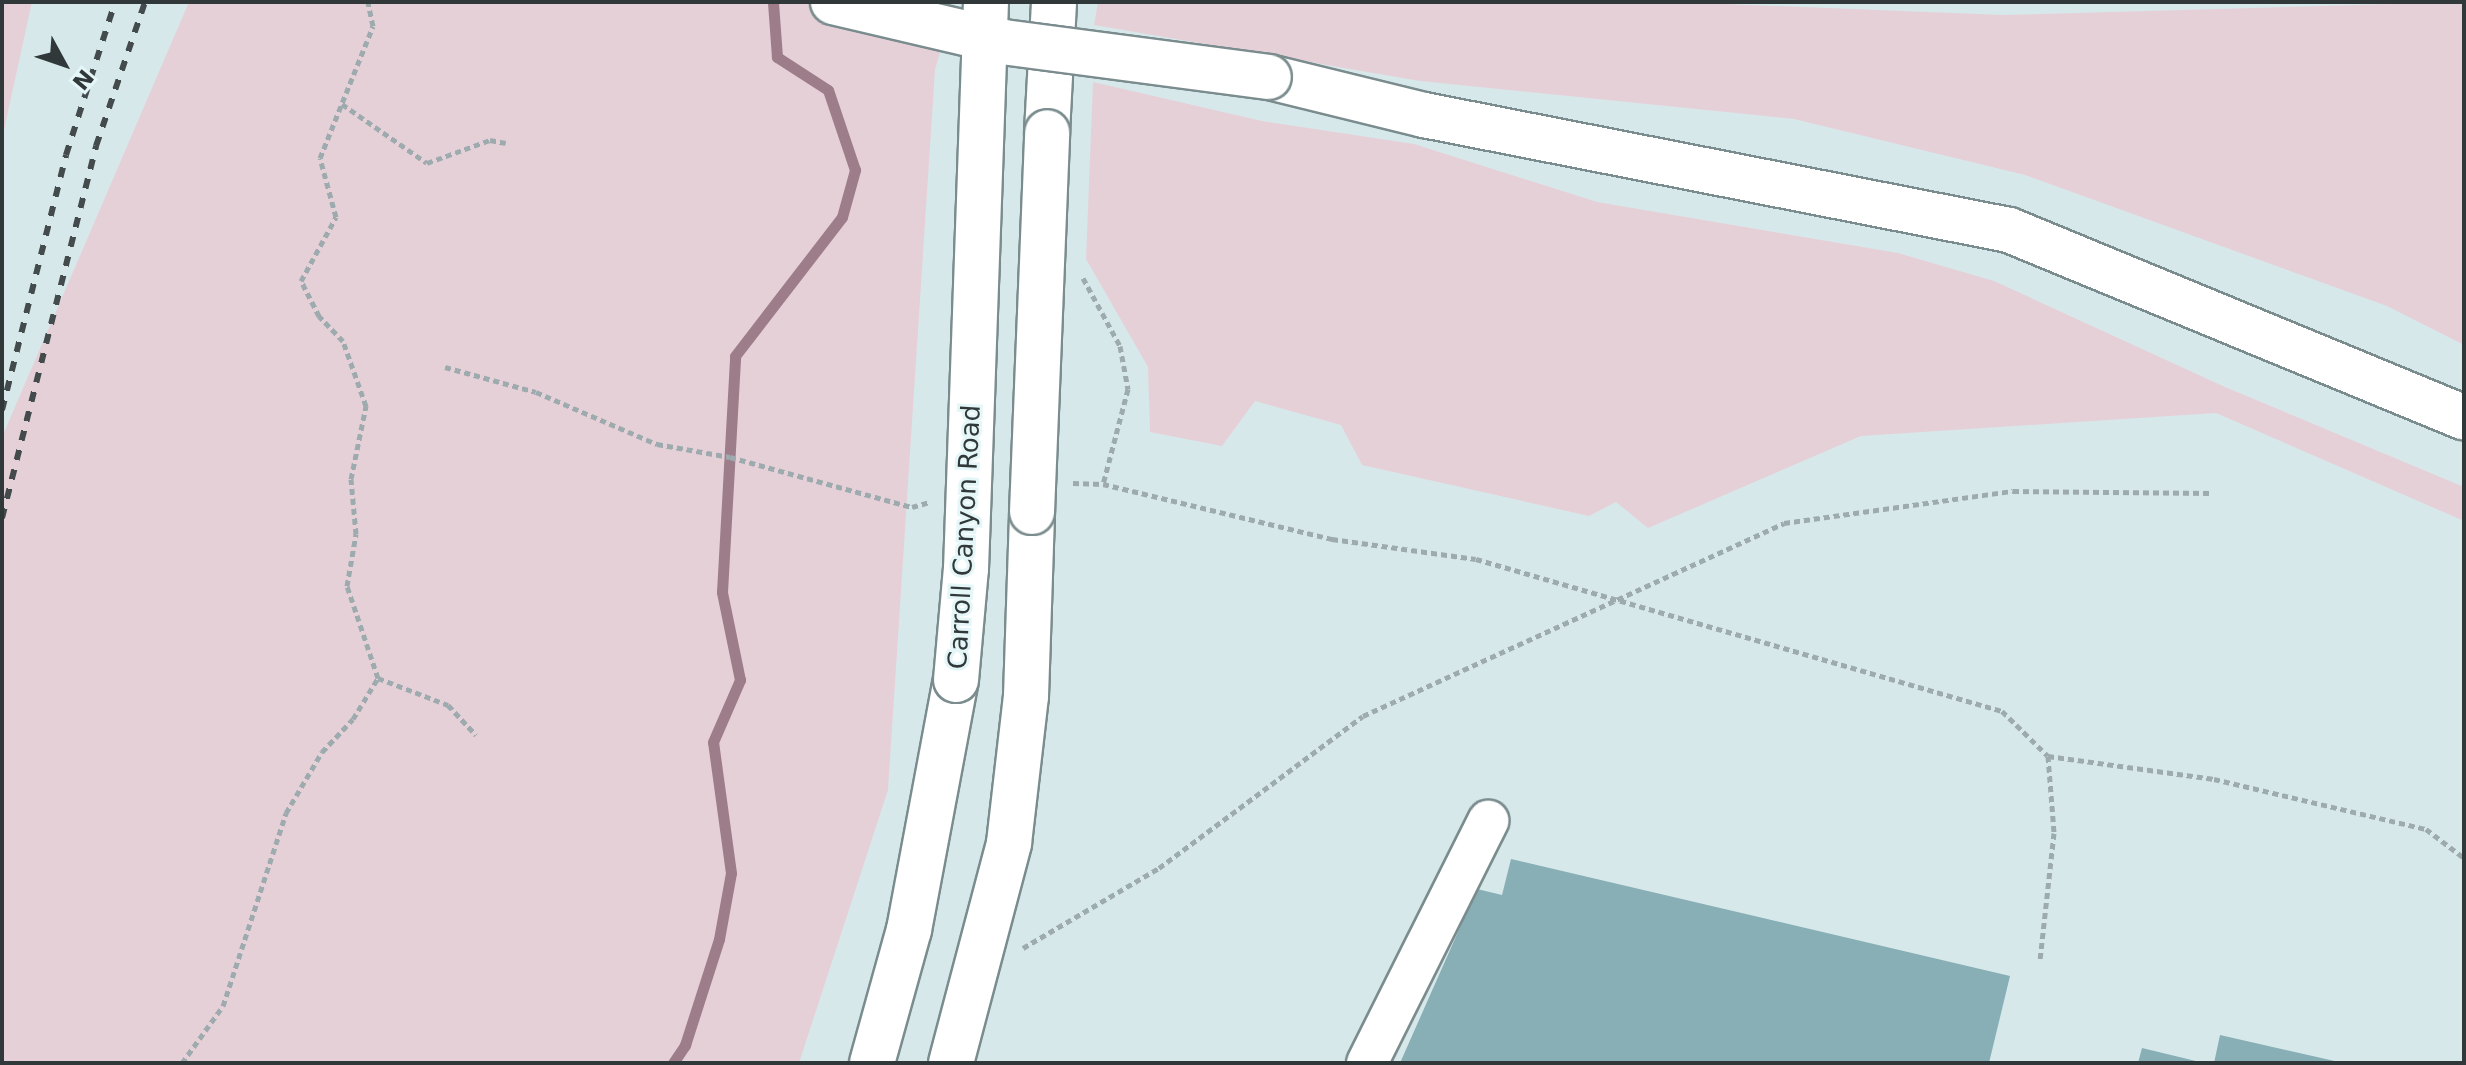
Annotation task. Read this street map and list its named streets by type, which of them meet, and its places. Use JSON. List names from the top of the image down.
{
  "streets": {
    "main road": ["Carroll Canyon Road"]
  },
  "north": "bottom right"
}
